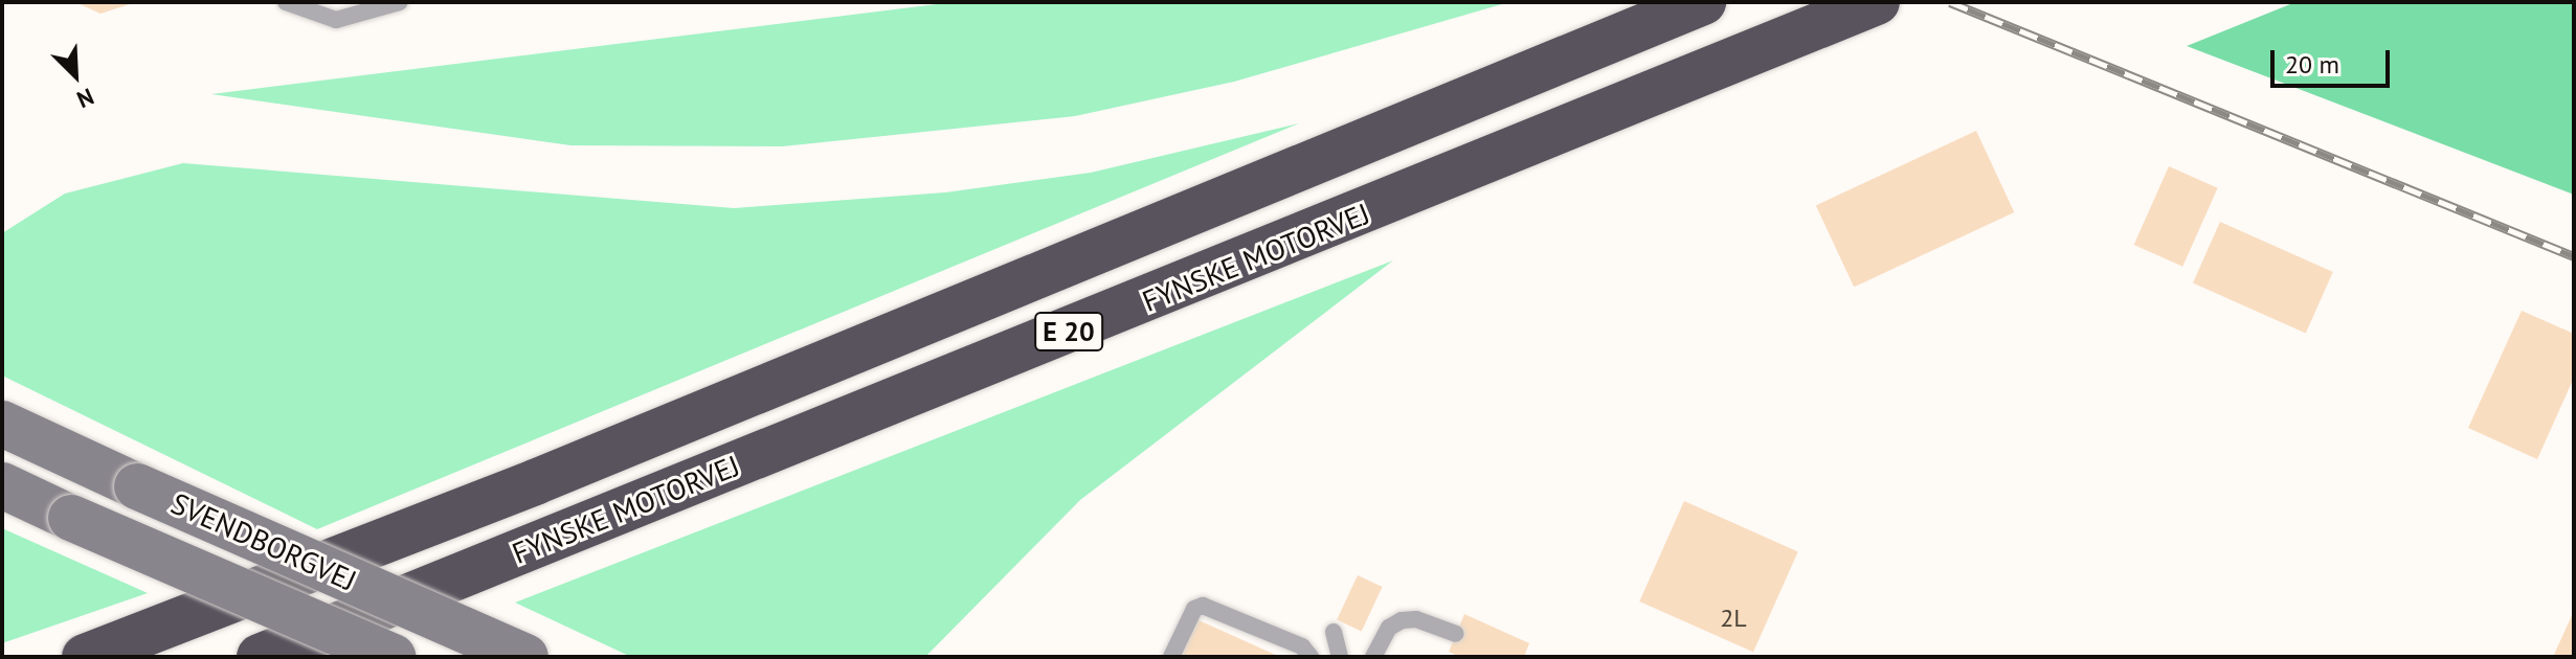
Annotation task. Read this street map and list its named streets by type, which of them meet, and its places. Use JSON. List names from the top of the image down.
{
  "streets": {
    "highway": ["FYNSKE MOTORVEJ", "E 20"],
    "main road": ["SVENDBORGVEJ"]
  },
  "house_numbers": ["2L"],
  "scale_bar": "20 m",
  "north": "bottom right"
}
